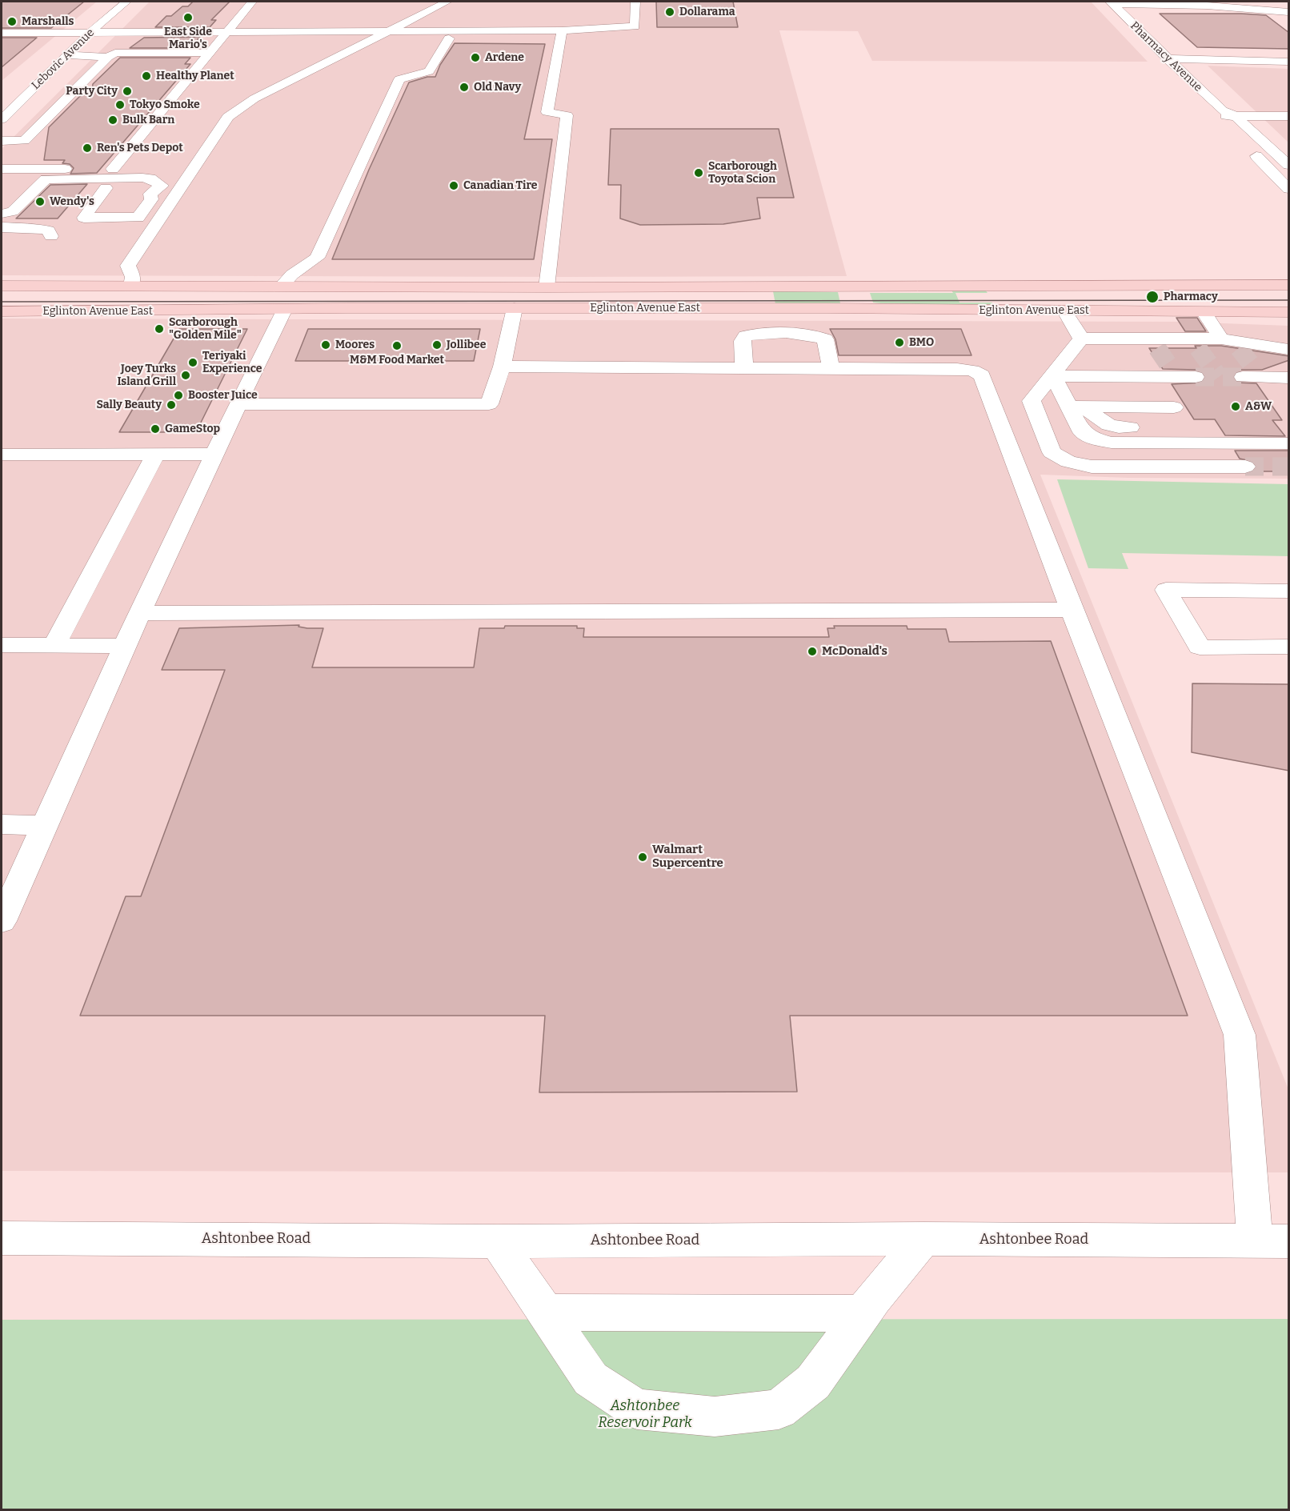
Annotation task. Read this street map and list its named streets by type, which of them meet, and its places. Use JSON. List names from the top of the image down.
{
  "streets": {
    "main road": ["Eglinton Avenue East"],
    "street": ["Pharmacy Avenue", "Lebovic Avenue", "Ashtonbee Road"]
  },
  "parks": ["Ashtonbee Reservoir Park"],
  "places": [
    "Dollarama",
    "East Side Mario's",
    "Marshalls",
    "Ardene",
    "Healthy Planet",
    "Old Navy",
    "Party City",
    "Tokyo Smoke",
    "Bulk Barn",
    "Ren's Pets Depot",
    "Scarborough Toyota Scion",
    "Canadian Tire",
    "Wendy's",
    "Pharmacy",
    "Scarborough \"Golden Mile\"",
    "BMO",
    "Moores",
    "Jollibee",
    "M&M Food Market",
    "Teriyaki Experience",
    "Joey Turks Island Grill",
    "Booster Juice",
    "Sally Beauty",
    "A&W",
    "GameStop",
    "McDonald's",
    "Walmart Supercentre"
  ]
}
